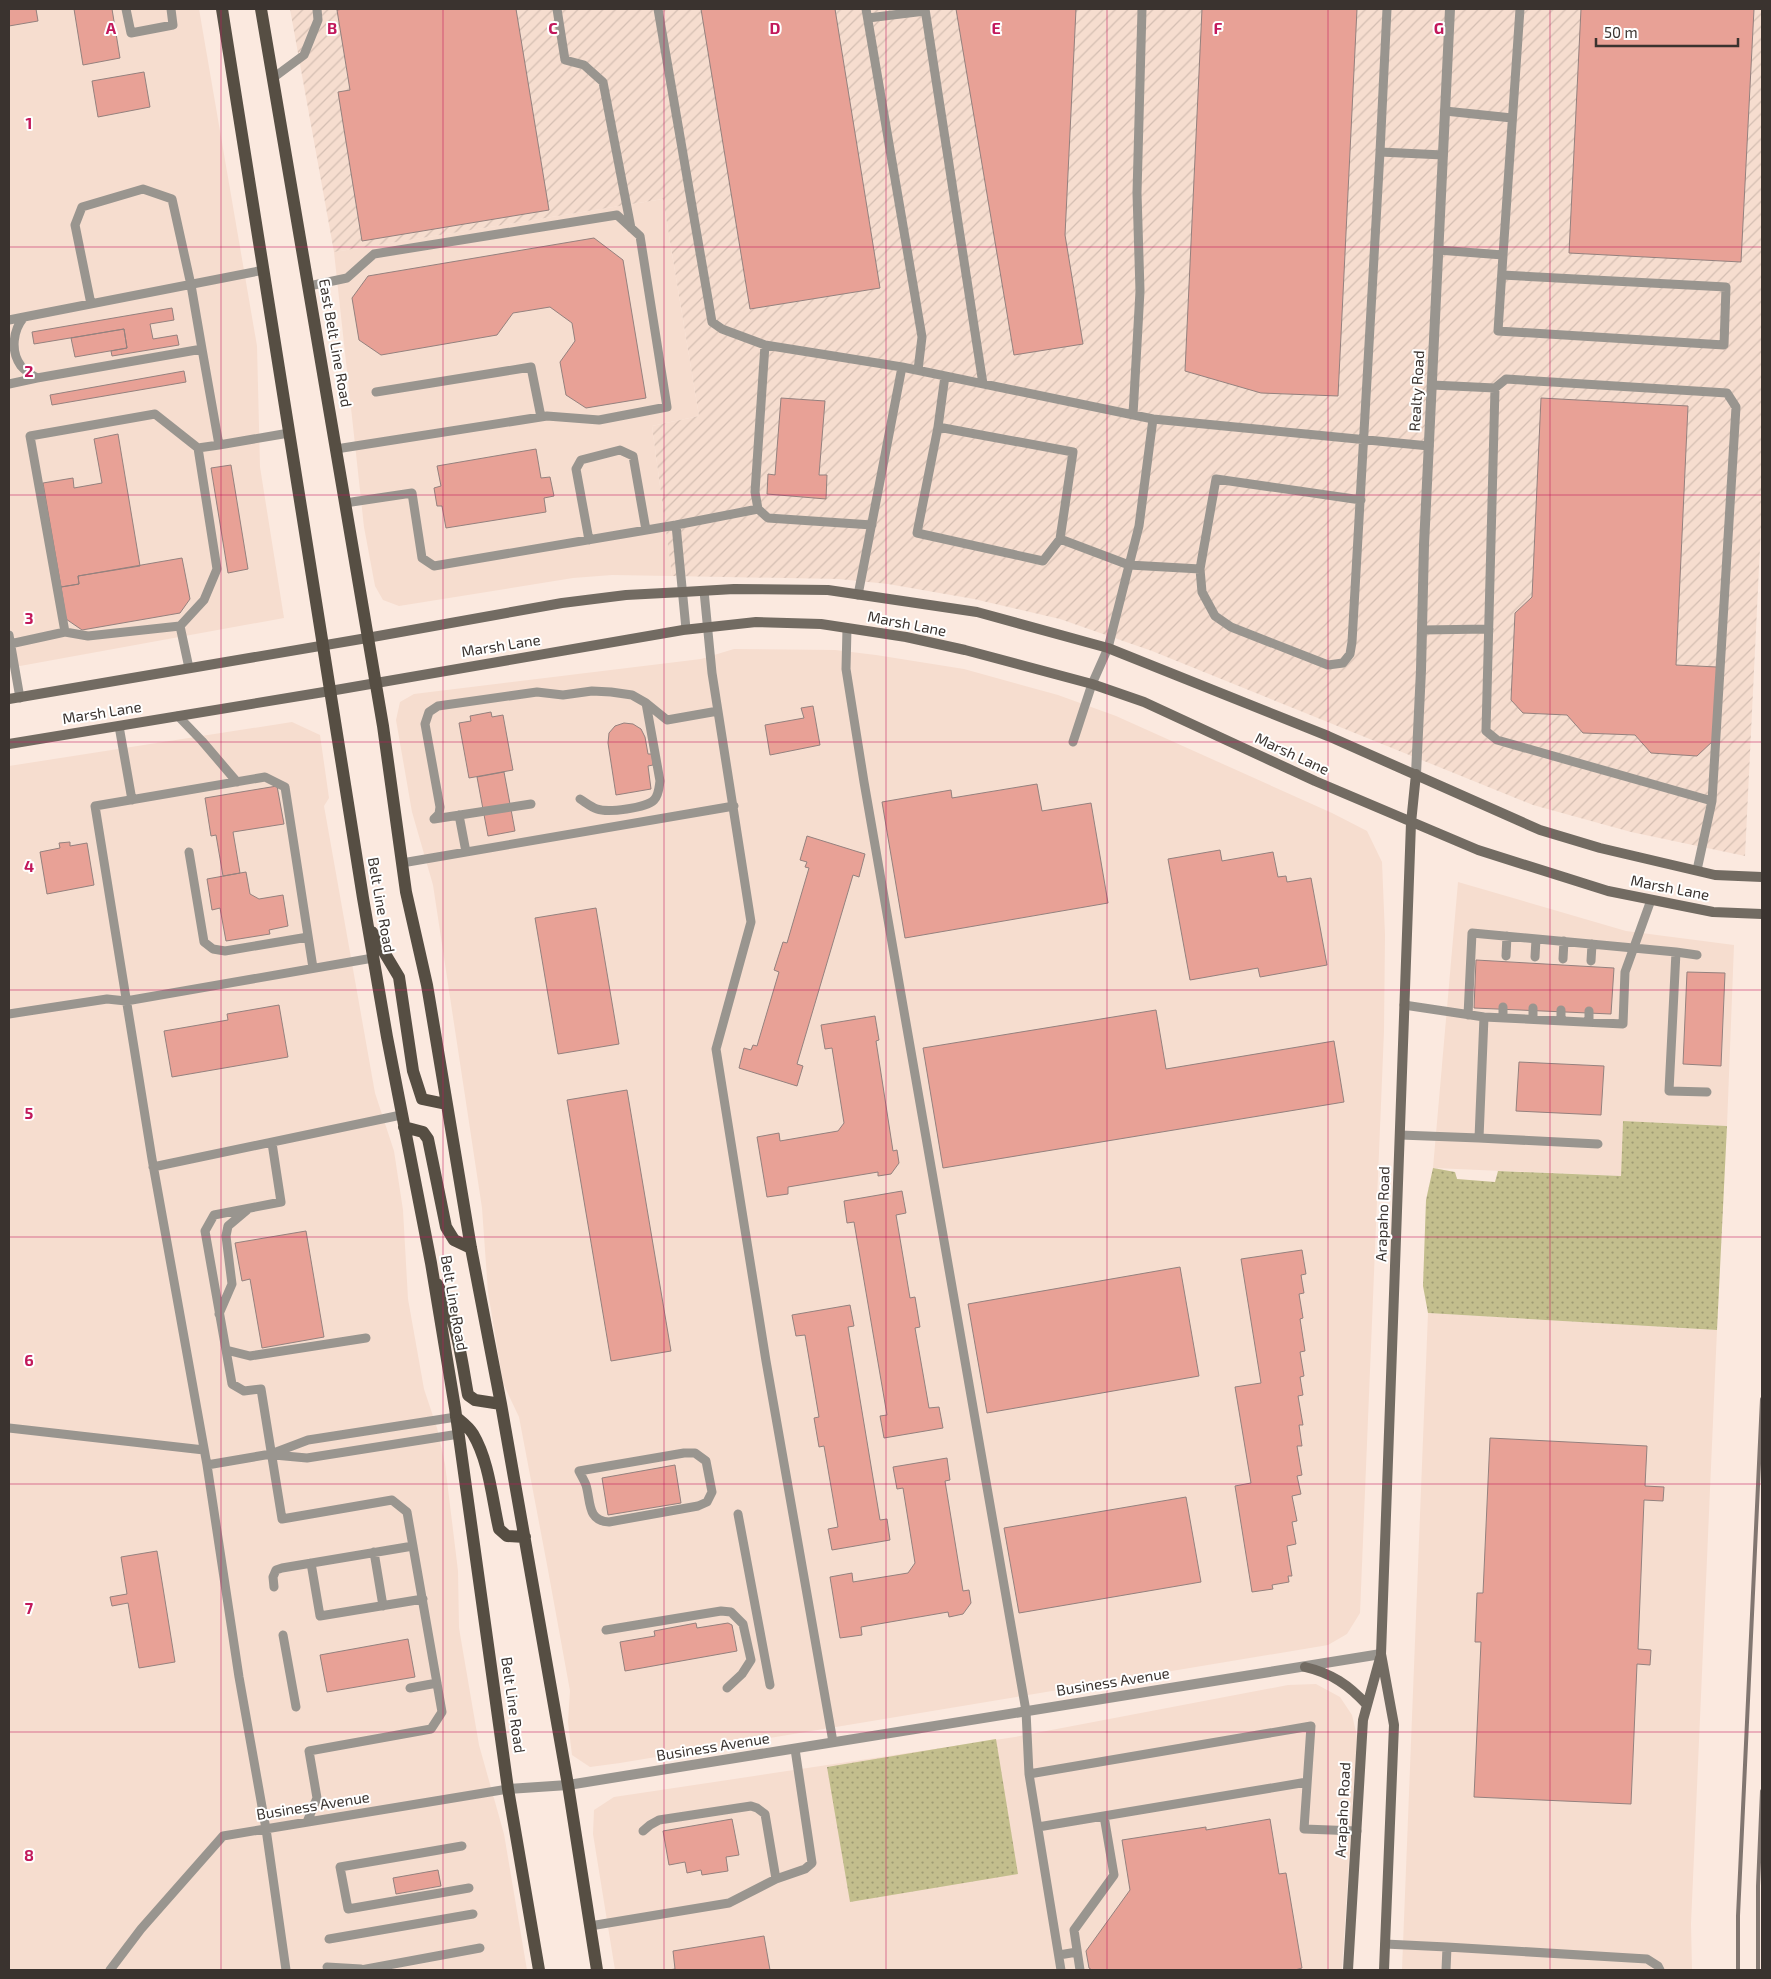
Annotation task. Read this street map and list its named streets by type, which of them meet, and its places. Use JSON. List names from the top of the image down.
{
  "streets": {
    "main road": [
      "East Belt Line Road",
      "Marsh Lane",
      "Belt Line Road",
      "Arapaho Road"
    ],
    "street": ["Realty Road", "Business Avenue"]
  },
  "crossings": [
    ["East Belt Line Road", "Marsh Lane"],
    ["East Belt Line Road", "Belt Line Road"],
    ["Realty Road", "Marsh Lane"],
    ["Realty Road", "Arapaho Road"],
    ["Marsh Lane", "Belt Line Road"],
    ["Marsh Lane", "Arapaho Road"],
    ["Belt Line Road", "Business Avenue"],
    ["Arapaho Road", "Business Avenue"]
  ],
  "scale_bar": "50 m",
  "grid": {
    "columns": [
      "A",
      "B",
      "C",
      "D",
      "E",
      "F",
      "G"
    ],
    "rows": [
      "1",
      "2",
      "3",
      "4",
      "5",
      "6",
      "7",
      "8"
    ]
  }
}
